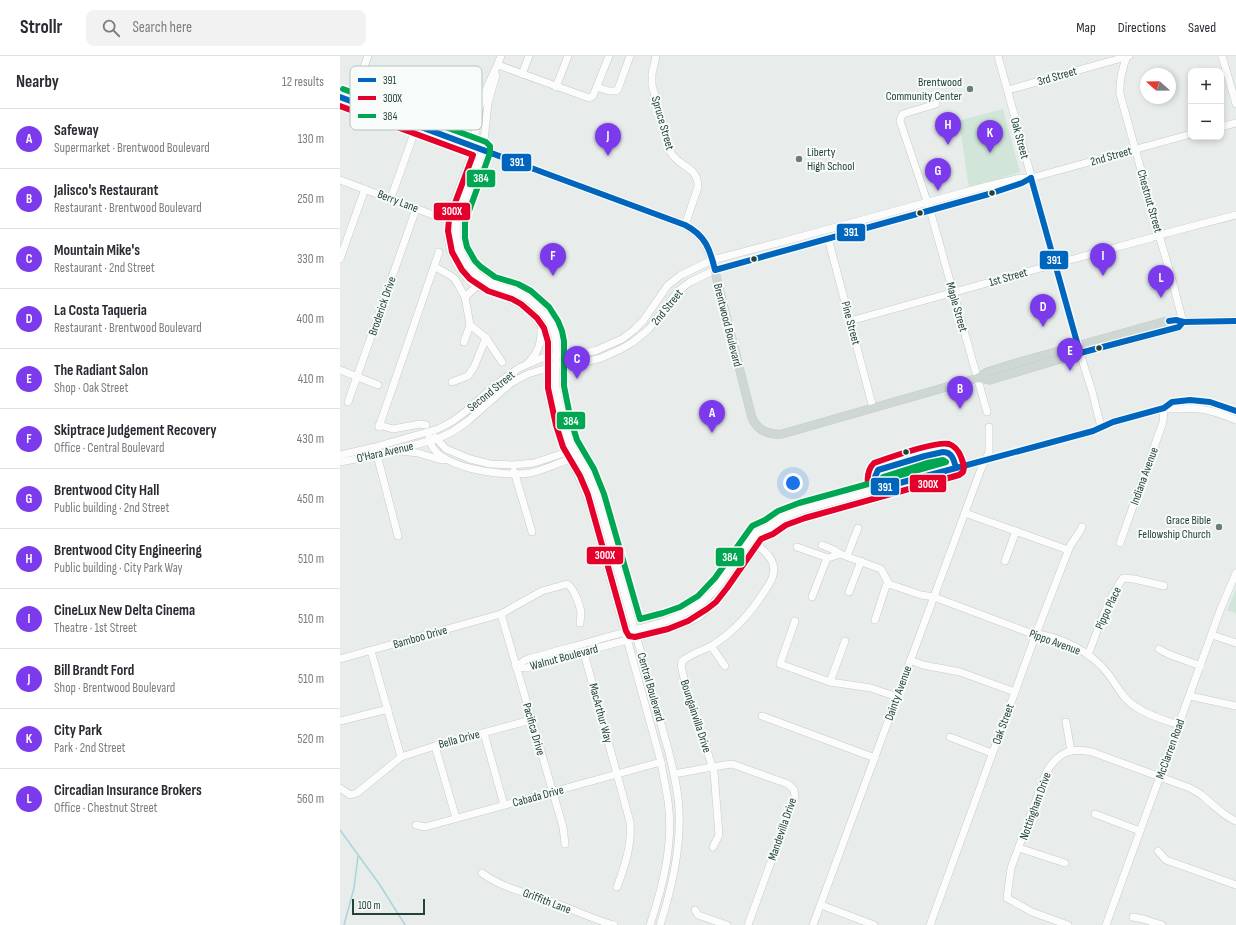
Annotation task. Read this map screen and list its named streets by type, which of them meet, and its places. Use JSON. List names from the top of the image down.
{
  "streets": {
    "main road": ["Brentwood Boulevard"],
    "street": [
      "3rd Street",
      "Spruce Street",
      "Oak Street",
      "2nd Street",
      "Berry Lane",
      "Chestnut Street",
      "1st Street",
      "Broderick Drive",
      "Maple Street",
      "Pine Street",
      "Second Street",
      "O'Hara Avenue",
      "Indiana Avenue",
      "Pippo Place",
      "Bamboo Drive",
      "Pippo Avenue",
      "Walnut Boulevard",
      "Central Boulevard",
      "Dainty Avenue",
      "MacArthur Way",
      "Boungainvilla Drive",
      "Pacifica Drive",
      "Bella Drive",
      "McClarren Road",
      "Cabada Drive",
      "Nottingham Drive",
      "Mandevilla Drive",
      "Griffith Lane"
    ]
  },
  "crossings": [
    ["3rd Street", "Oak Street"],
    ["3rd Street", "Chestnut Street"],
    ["Spruce Street", "Brentwood Boulevard"],
    ["Oak Street", "2nd Street"],
    ["Oak Street", "1st Street"],
    ["Oak Street", "Brentwood Boulevard"],
    ["Oak Street", "Pippo Avenue"],
    ["Oak Street", "Walnut Boulevard"],
    ["2nd Street", "Chestnut Street"],
    ["2nd Street", "Maple Street"],
    ["2nd Street", "Pine Street"],
    ["2nd Street", "Brentwood Boulevard"],
    ["2nd Street", "Second Street"],
    ["2nd Street", "O'Hara Avenue"],
    ["2nd Street", "Central Boulevard"],
    ["Berry Lane", "Broderick Drive"],
    ["Berry Lane", "Central Boulevard"],
    ["Chestnut Street", "1st Street"],
    ["Chestnut Street", "Brentwood Boulevard"],
    ["1st Street", "Maple Street"],
    ["1st Street", "Pine Street"],
    ["Maple Street", "Brentwood Boulevard"],
    ["Pine Street", "Brentwood Boulevard"],
    ["Brentwood Boulevard", "Central Boulevard"],
    ["Second Street", "O'Hara Avenue"],
    ["Second Street", "Central Boulevard"],
    ["O'Hara Avenue", "Central Boulevard"],
    ["Indiana Avenue", "Walnut Boulevard"],
    ["Pippo Place", "Pippo Avenue"],
    ["Bamboo Drive", "Pacifica Drive"],
    ["Pippo Avenue", "Dainty Avenue"],
    ["Pippo Avenue", "McClarren Road"],
    ["Walnut Boulevard", "Central Boulevard"],
    ["Walnut Boulevard", "Dainty Avenue"],
    ["Walnut Boulevard", "MacArthur Way"],
    ["Walnut Boulevard", "Boungainvilla Drive"],
    ["Walnut Boulevard", "Pacifica Drive"],
    ["Central Boulevard", "Cabada Drive"],
    ["Central Boulevard", "Mandevilla Drive"],
    ["MacArthur Way", "Cabada Drive"],
    ["Boungainvilla Drive", "Mandevilla Drive"],
    ["Pacifica Drive", "Bella Drive"],
    ["Pacifica Drive", "Cabada Drive"]
  ],
  "places": ["Brentwood Community Center", "Liberty High School", "Grace Bible Fellowship Church"],
  "lines": ["transit line 384", "transit line 391", "transit line 300X"],
  "legend": ["391", "300X", "384"],
  "scale_bar": "100 m",
  "north": "left",
  "page": {
    "header": "Strollr",
    "search": "Search here",
    "nav": ["Map", "Directions", "Saved"],
    "heading": ["Nearby", "12 results"],
    "map_buttons": ["+", "−"],
    "list": [
      {
        "mark": "A",
        "name": "Safeway",
        "note": "Supermarket · Brentwood Boulevard",
        "value": "130 m"
      },
      {
        "mark": "B",
        "name": "Jalisco's Restaurant",
        "note": "Restaurant · Brentwood Boulevard",
        "value": "250 m"
      },
      {
        "mark": "C",
        "name": "Mountain Mike's",
        "note": "Restaurant · 2nd Street",
        "value": "330 m"
      },
      {
        "mark": "D",
        "name": "La Costa Taqueria",
        "note": "Restaurant · Brentwood Boulevard",
        "value": "400 m"
      },
      {
        "mark": "E",
        "name": "The Radiant Salon",
        "note": "Shop · Oak Street",
        "value": "410 m"
      },
      {
        "mark": "F",
        "name": "Skiptrace Judgement Recovery",
        "note": "Office · Central Boulevard",
        "value": "430 m"
      },
      {
        "mark": "G",
        "name": "Brentwood City Hall",
        "note": "Public building · 2nd Street",
        "value": "450 m"
      },
      {
        "mark": "H",
        "name": "Brentwood City Engineering",
        "note": "Public building · City Park Way",
        "value": "510 m"
      },
      {
        "mark": "I",
        "name": "CineLux New Delta Cinema",
        "note": "Theatre · 1st Street",
        "value": "510 m"
      },
      {
        "mark": "J",
        "name": "Bill Brandt Ford",
        "note": "Shop · Brentwood Boulevard",
        "value": "510 m"
      },
      {
        "mark": "K",
        "name": "City Park",
        "note": "Park · 2nd Street",
        "value": "520 m"
      },
      {
        "mark": "L",
        "name": "Circadian Insurance Brokers",
        "note": "Office · Chestnut Street",
        "value": "560 m"
      }
    ],
    "pins": [
      "H",
      "K",
      "J",
      "G",
      "F",
      "I",
      "L",
      "D",
      "E",
      "C",
      "B",
      "A"
    ],
    "scale": "100 m"
  }
}
